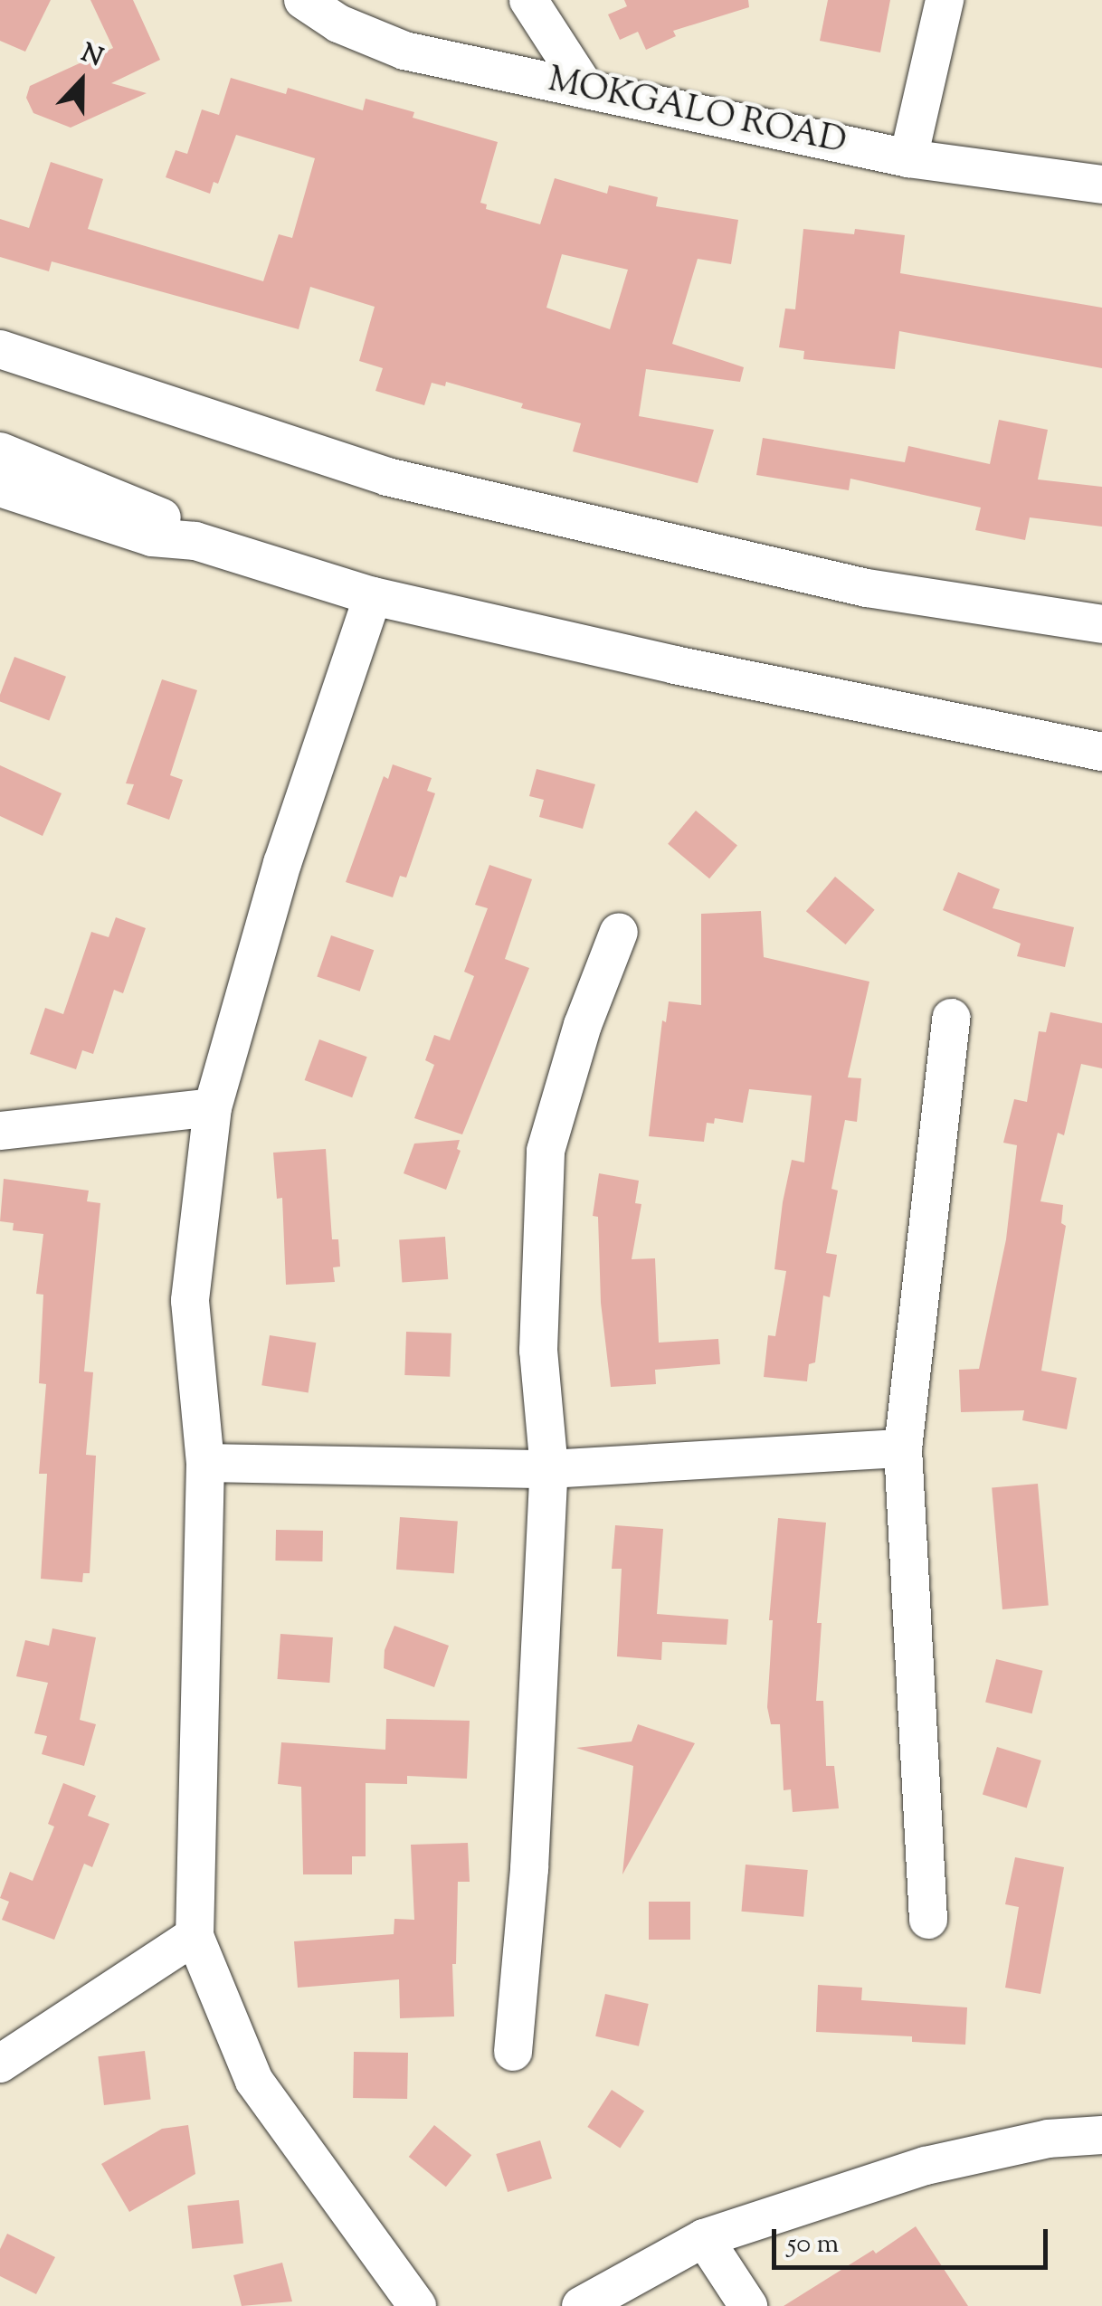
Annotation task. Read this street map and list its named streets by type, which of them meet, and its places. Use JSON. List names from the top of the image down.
{
  "streets": {
    "street": ["MOKGALO ROAD"]
  },
  "scale_bar": "50 m",
  "north": "top"
}
